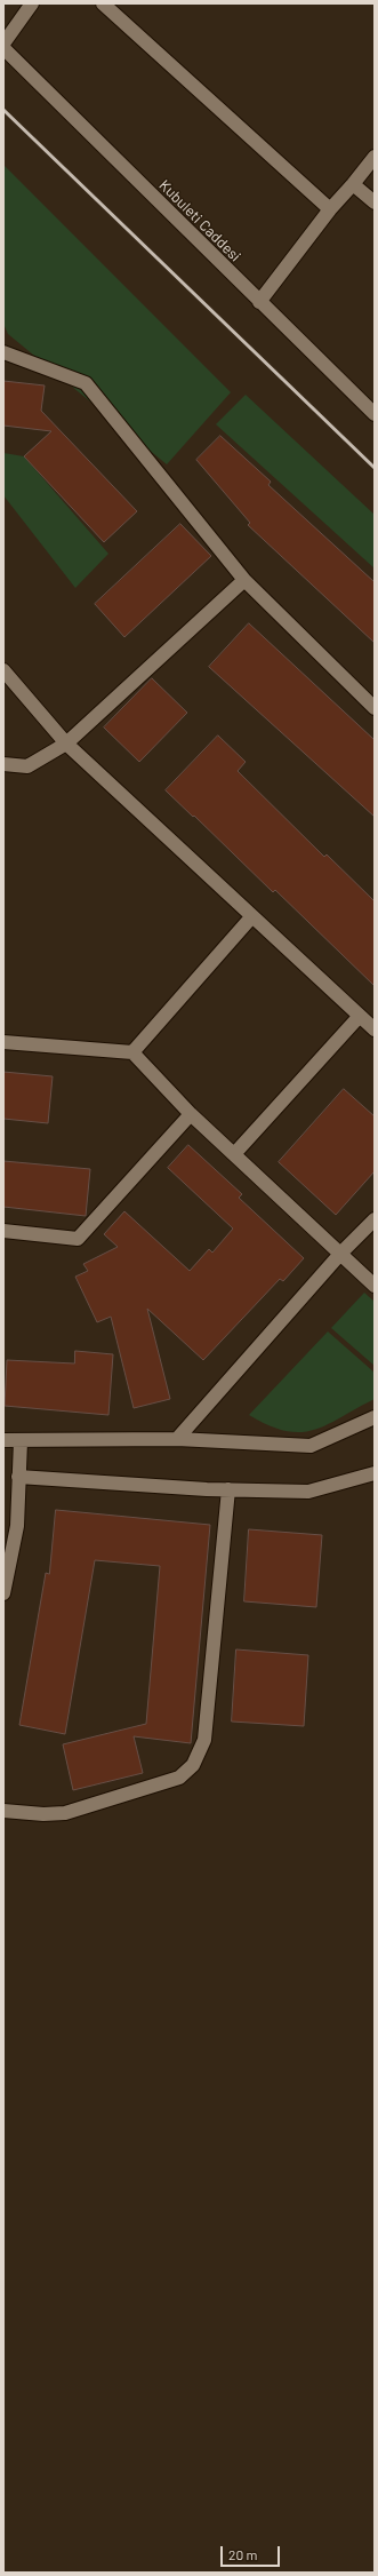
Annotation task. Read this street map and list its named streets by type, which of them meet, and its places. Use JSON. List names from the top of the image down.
{
  "streets": {
    "street": ["Kubuleti Caddesi"]
  },
  "scale_bar": "20 m"
}
